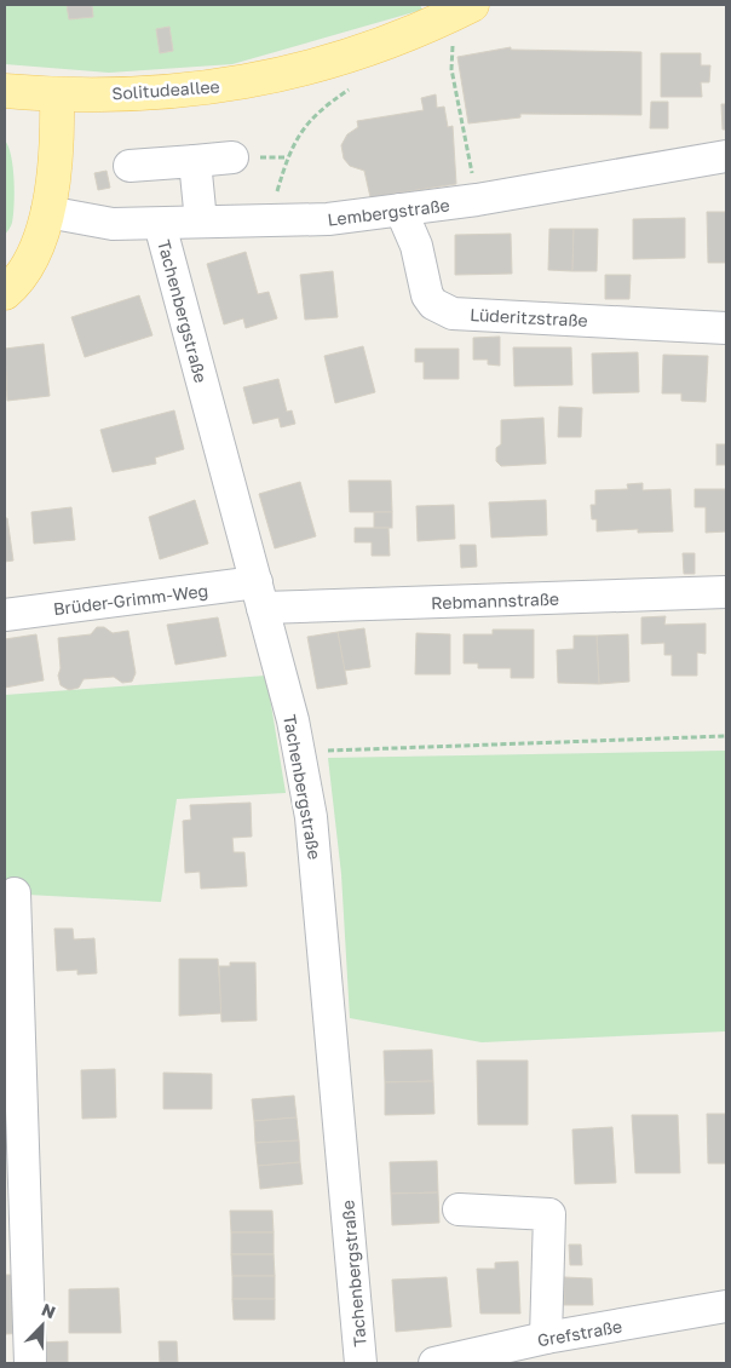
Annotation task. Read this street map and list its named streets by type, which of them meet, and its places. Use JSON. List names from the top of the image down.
{
  "streets": {
    "main road": ["Solitudeallee"],
    "street": [
      "Lembergstraße",
      "Tachenbergstraße",
      "Lüderitzstraße",
      "Brüder-Grimm-Weg",
      "Rebmannstraße",
      "Grefstraße"
    ]
  },
  "crossings": [
    ["Lembergstraße", "Tachenbergstraße"],
    ["Lembergstraße", "Lüderitzstraße"],
    ["Tachenbergstraße", "Brüder-Grimm-Weg"],
    ["Tachenbergstraße", "Rebmannstraße"],
    ["Brüder-Grimm-Weg", "Rebmannstraße"]
  ],
  "north": "top right"
}
